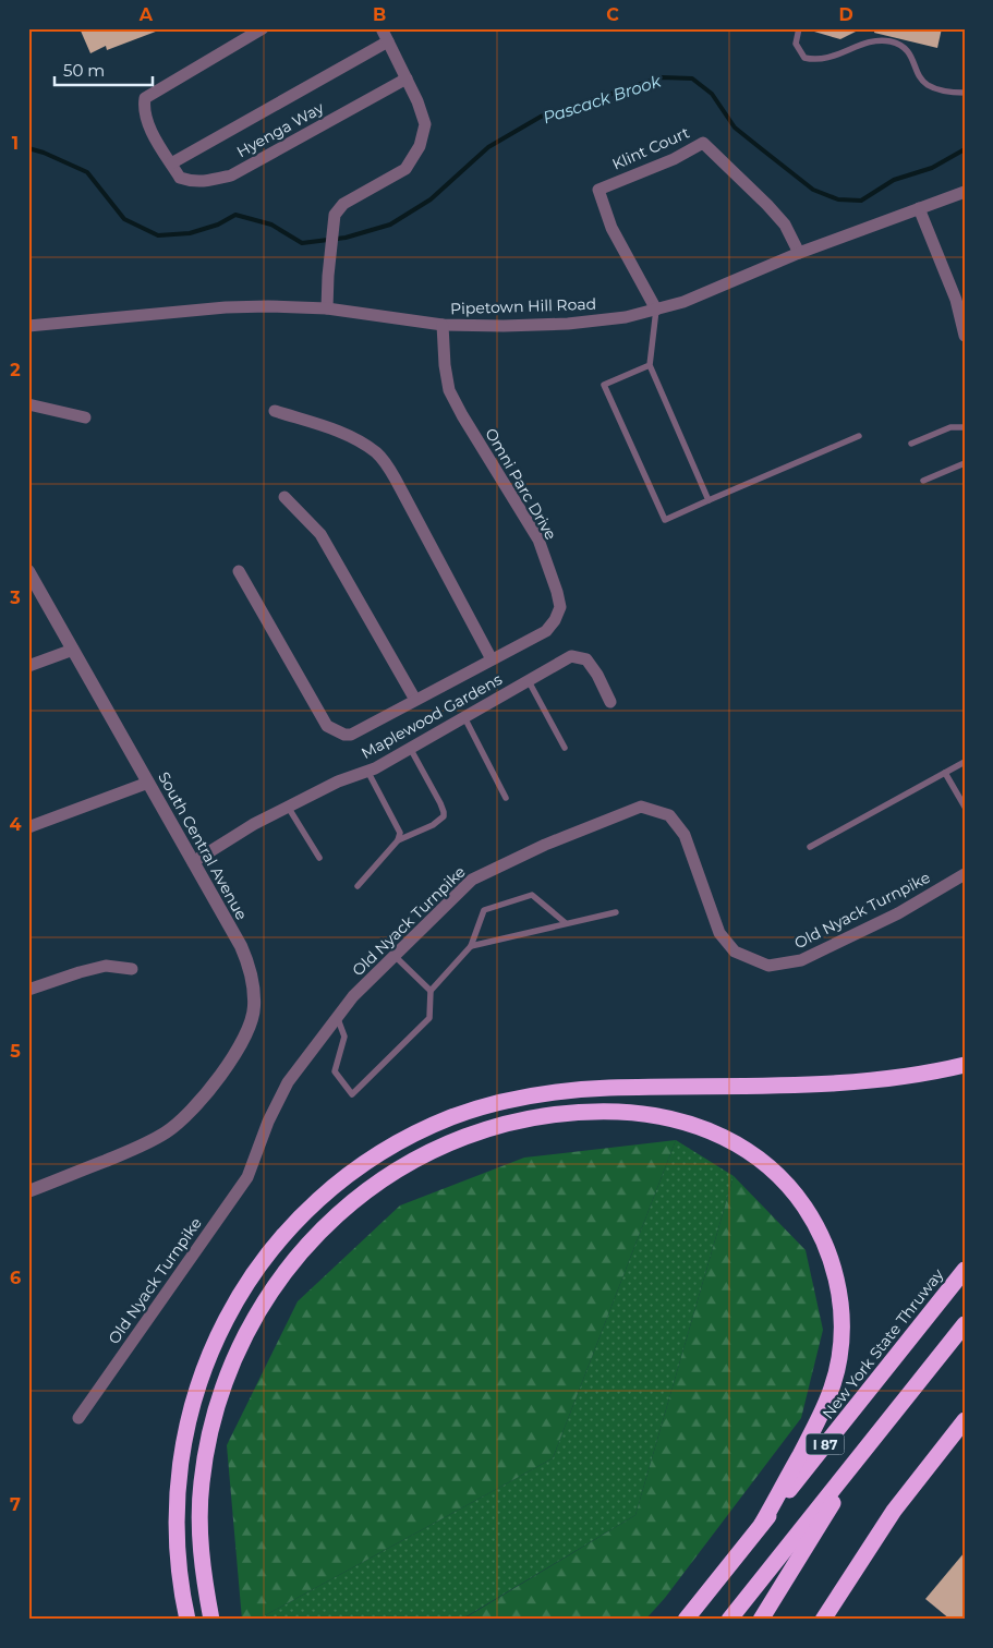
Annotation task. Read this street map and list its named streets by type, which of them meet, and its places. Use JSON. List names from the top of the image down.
{
  "streets": {
    "highway": ["New York State Thruway", "I 87"],
    "street": [
      "Hyenga Way",
      "Klint Court",
      "Pipetown Hill Road",
      "Omni Parc Drive",
      "Maplewood Gardens",
      "South Central Avenue",
      "Old Nyack Turnpike"
    ]
  },
  "crossings": [
    ["Klint Court", "Pipetown Hill Road"],
    ["Pipetown Hill Road", "Omni Parc Drive"],
    ["Maplewood Gardens", "South Central Avenue"]
  ],
  "water": ["Pascack Brook"],
  "scale_bar": "50 m",
  "grid": {
    "columns": [
      "A",
      "B",
      "C",
      "D"
    ],
    "rows": [
      "1",
      "2",
      "3",
      "4",
      "5",
      "6",
      "7"
    ]
  }
}
